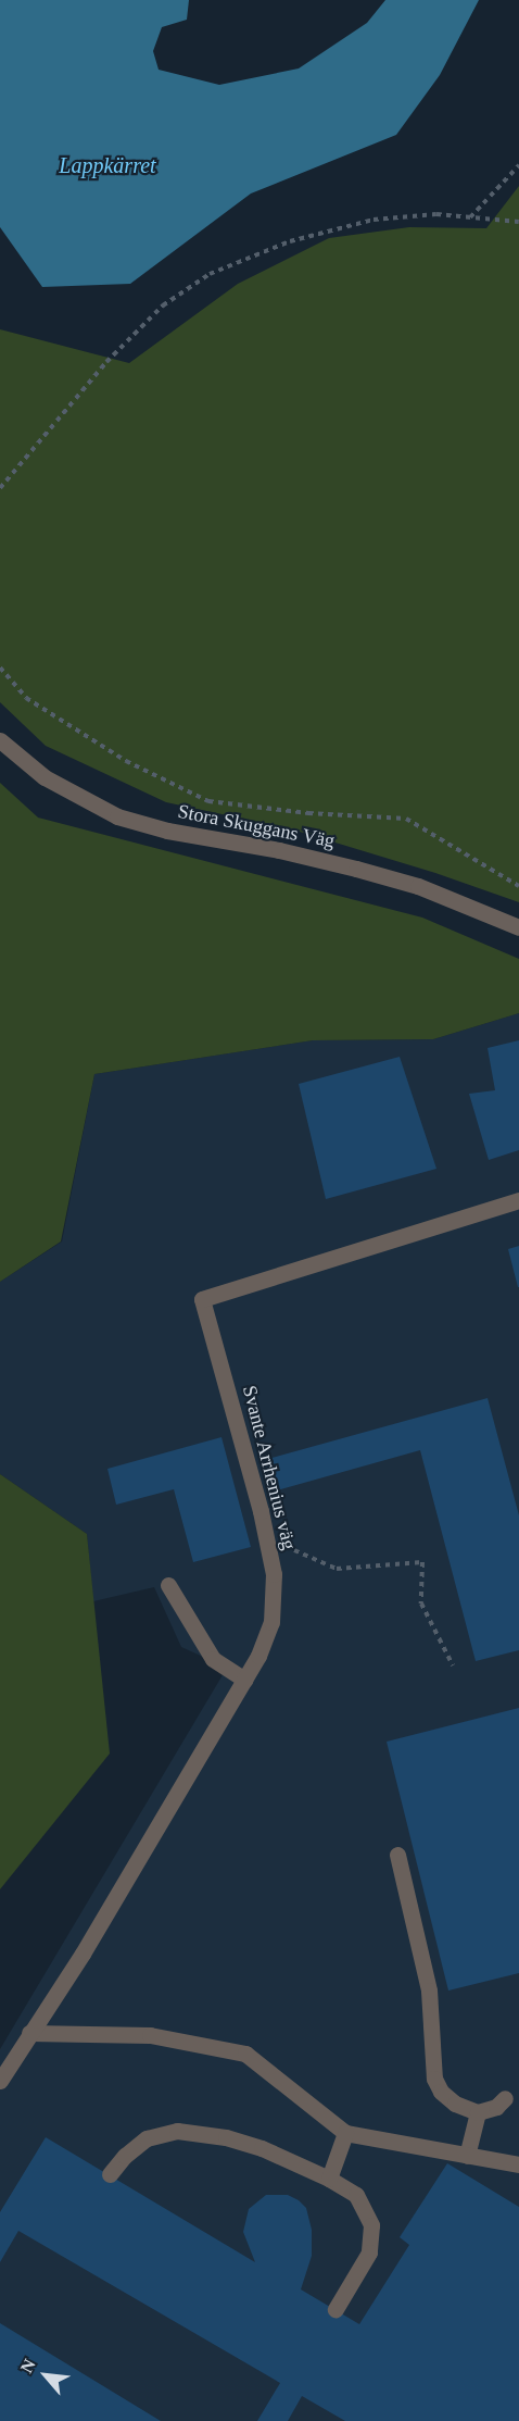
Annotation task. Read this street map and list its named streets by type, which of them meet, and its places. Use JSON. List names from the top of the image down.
{
  "streets": {
    "street": ["Stora Skuggans Väg", "Svante Arrhenius väg"]
  },
  "water": ["Lappkärret"],
  "north": "top left"
}
